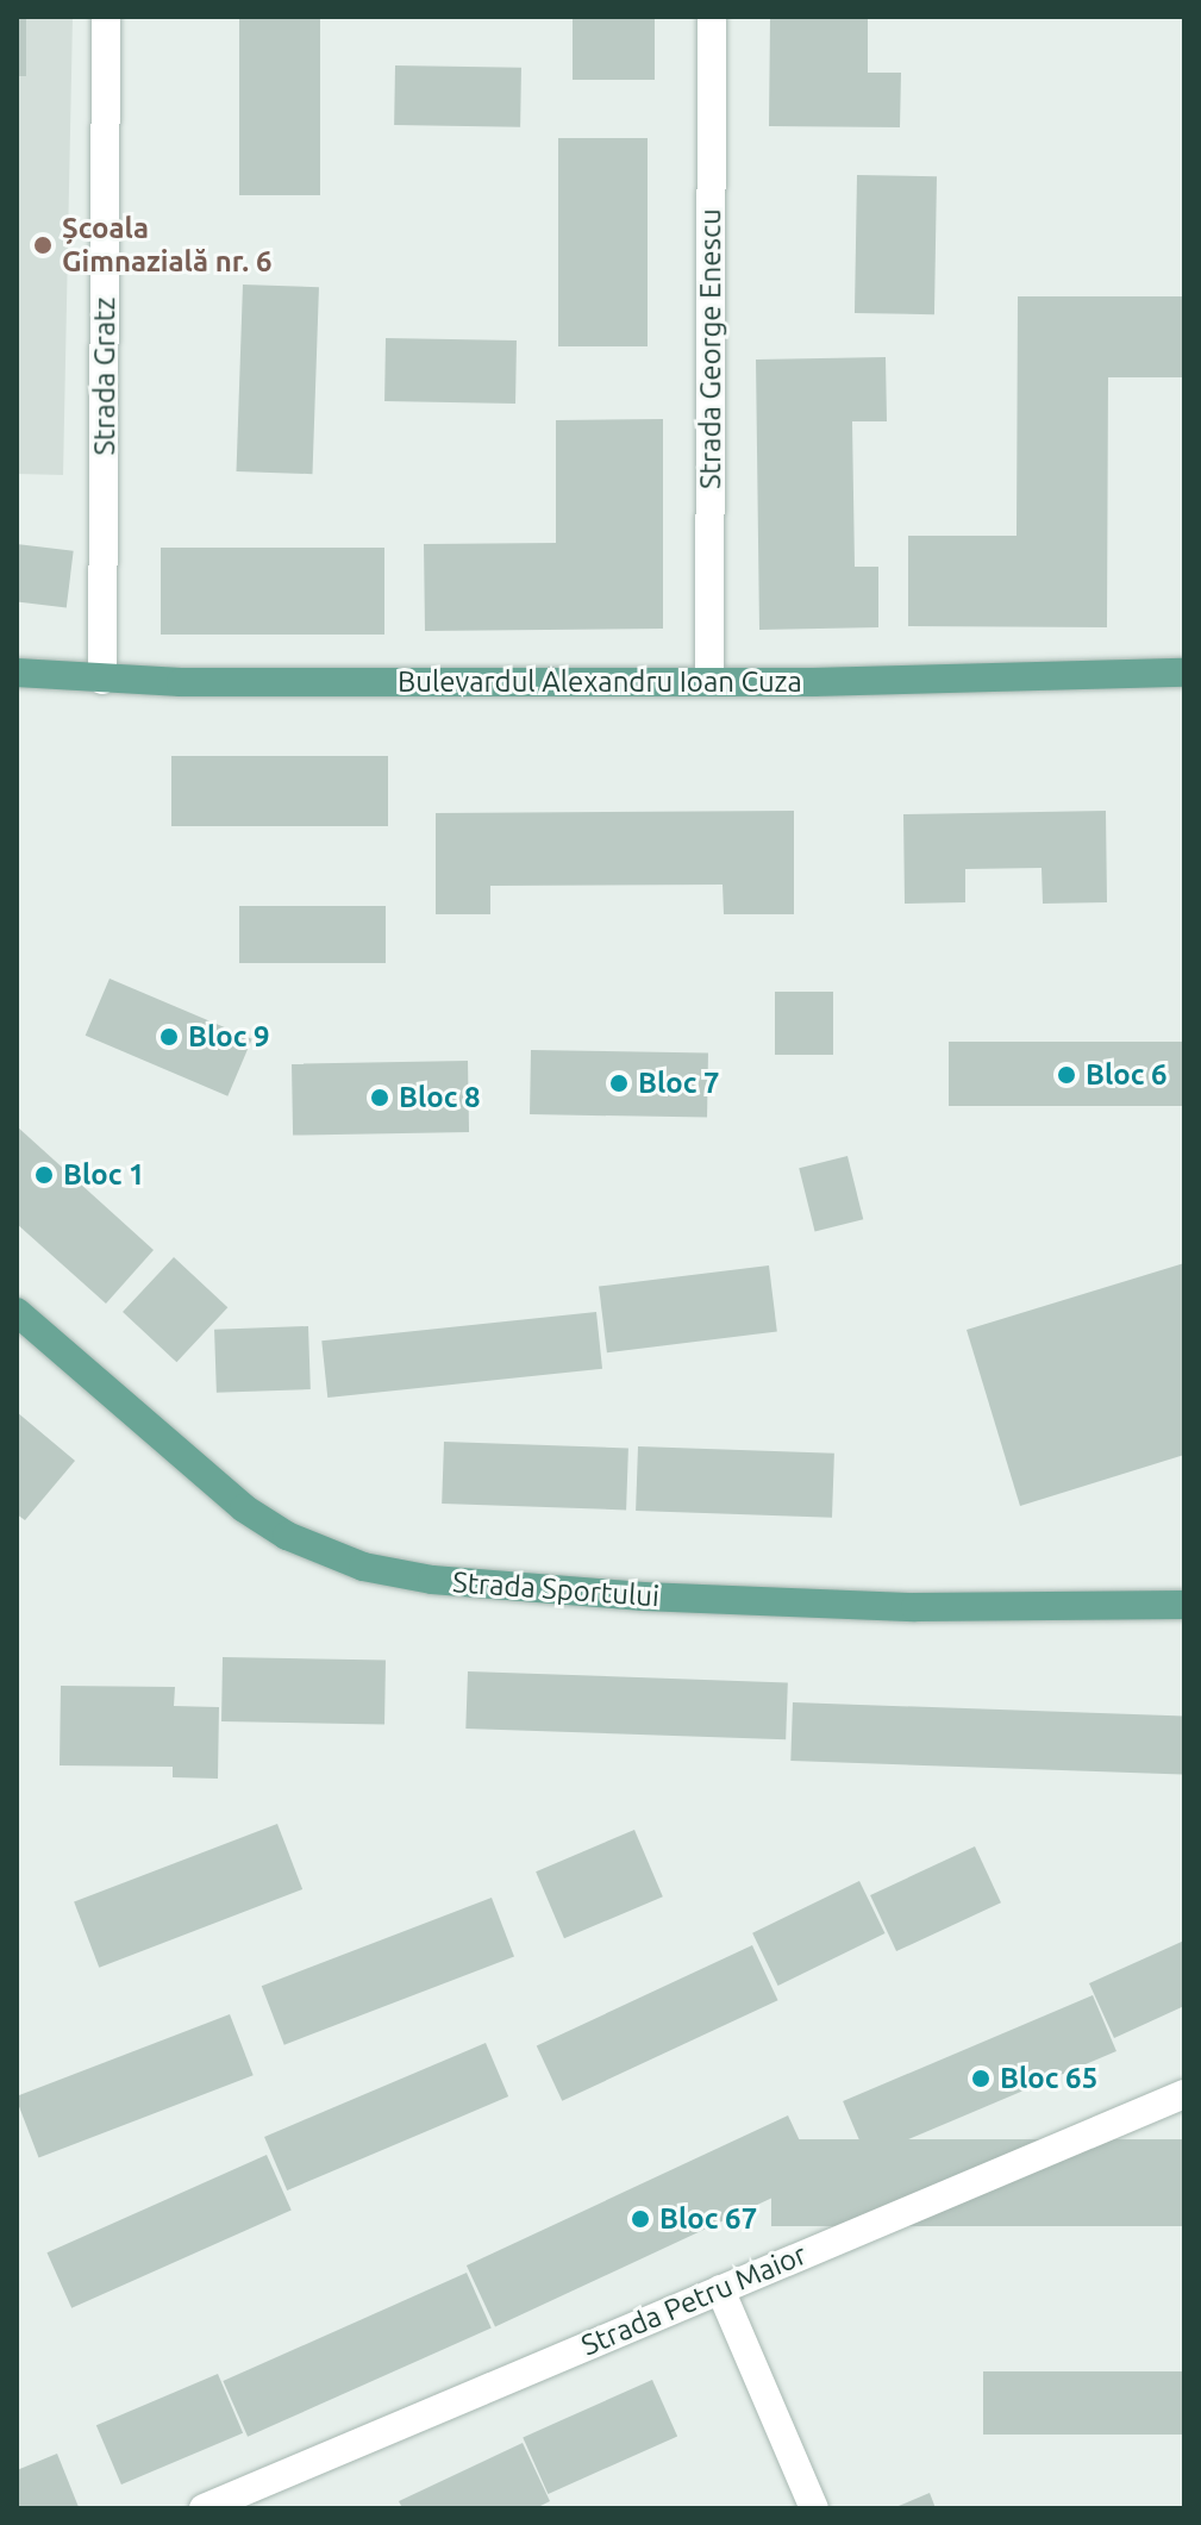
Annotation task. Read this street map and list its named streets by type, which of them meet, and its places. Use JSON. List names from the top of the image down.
{
  "streets": {
    "main road": ["Bulevardul Alexandru Ioan Cuza", "Strada Sportului"],
    "street": ["Strada George Enescu", "Strada Gratz", "Strada Petru Maior"]
  },
  "crossings": [
    ["Strada George Enescu", "Bulevardul Alexandru Ioan Cuza"],
    ["Strada Gratz", "Bulevardul Alexandru Ioan Cuza"]
  ],
  "places": [
    "Școala Gimnazială nr. 6",
    "Bloc 9",
    "Bloc 6",
    "Bloc 7",
    "Bloc 8",
    "Bloc 1",
    "Bloc 65",
    "Bloc 67"
  ]
}
